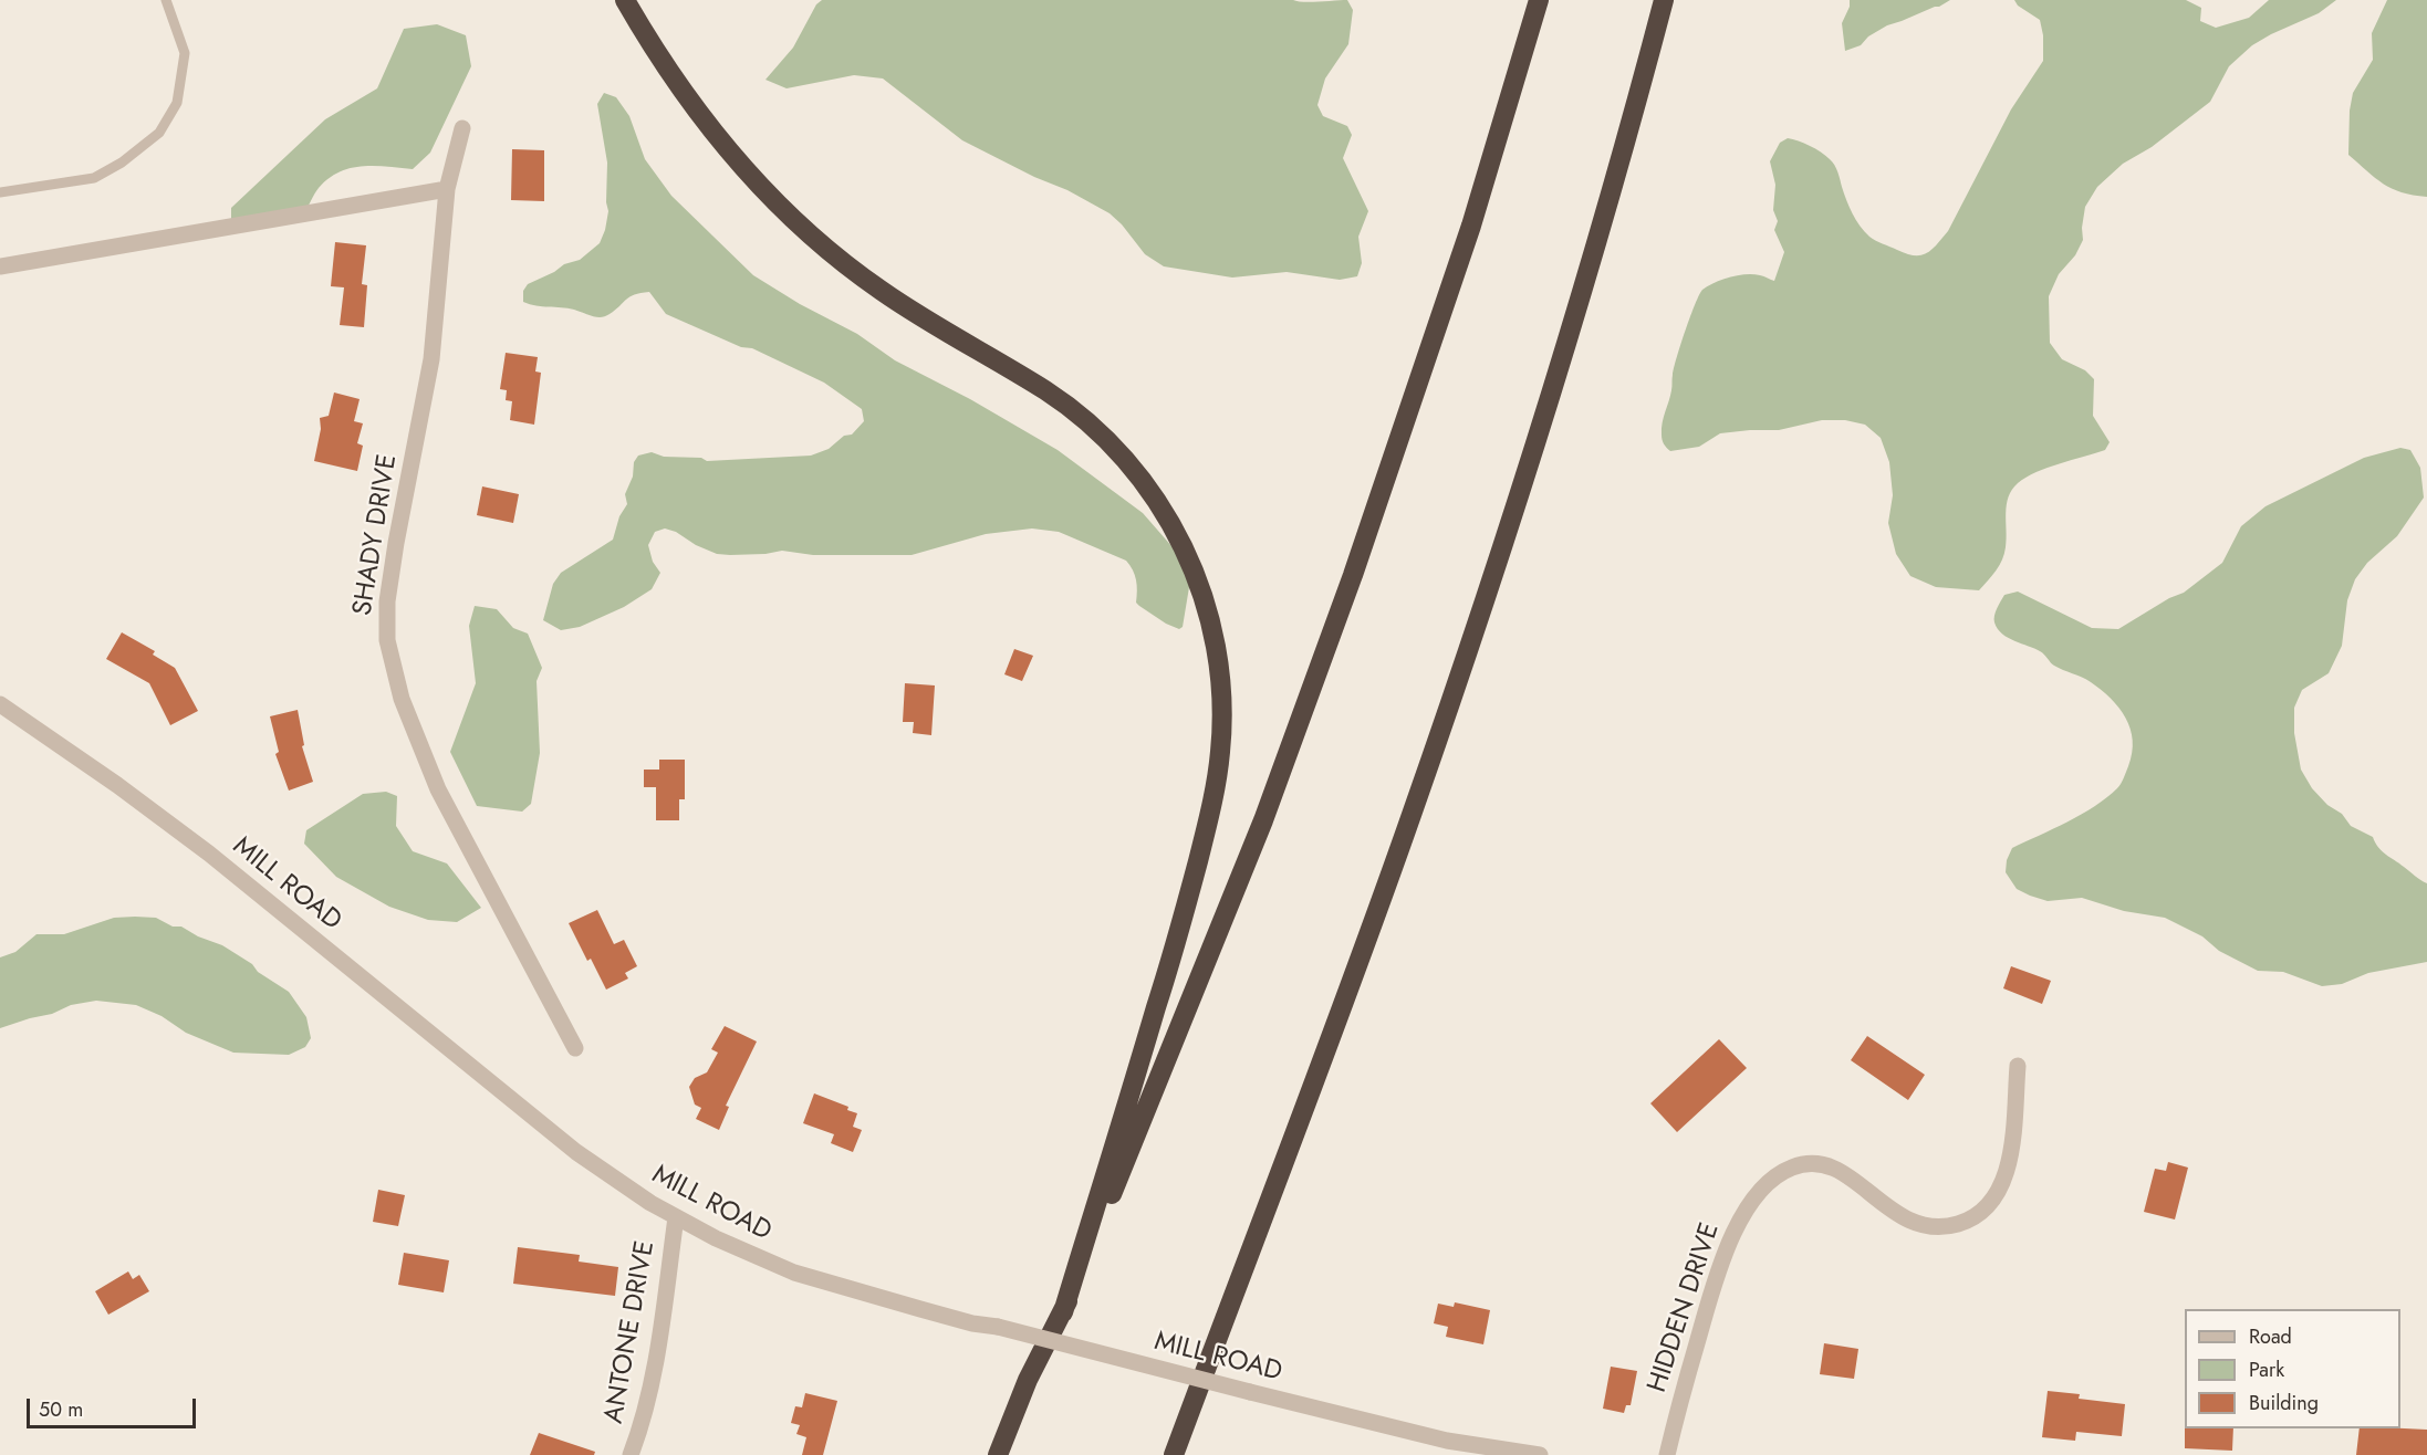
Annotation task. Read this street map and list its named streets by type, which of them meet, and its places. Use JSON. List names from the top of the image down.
{
  "streets": {
    "street": [
      "SHADY DRIVE",
      "MILL ROAD",
      "HIDDEN DRIVE",
      "ANTONE DRIVE"
    ]
  },
  "crossings": [
    ["MILL ROAD", "ANTONE DRIVE"]
  ],
  "legend": ["Road", "Park", "Building"],
  "scale_bar": "50 m"
}
